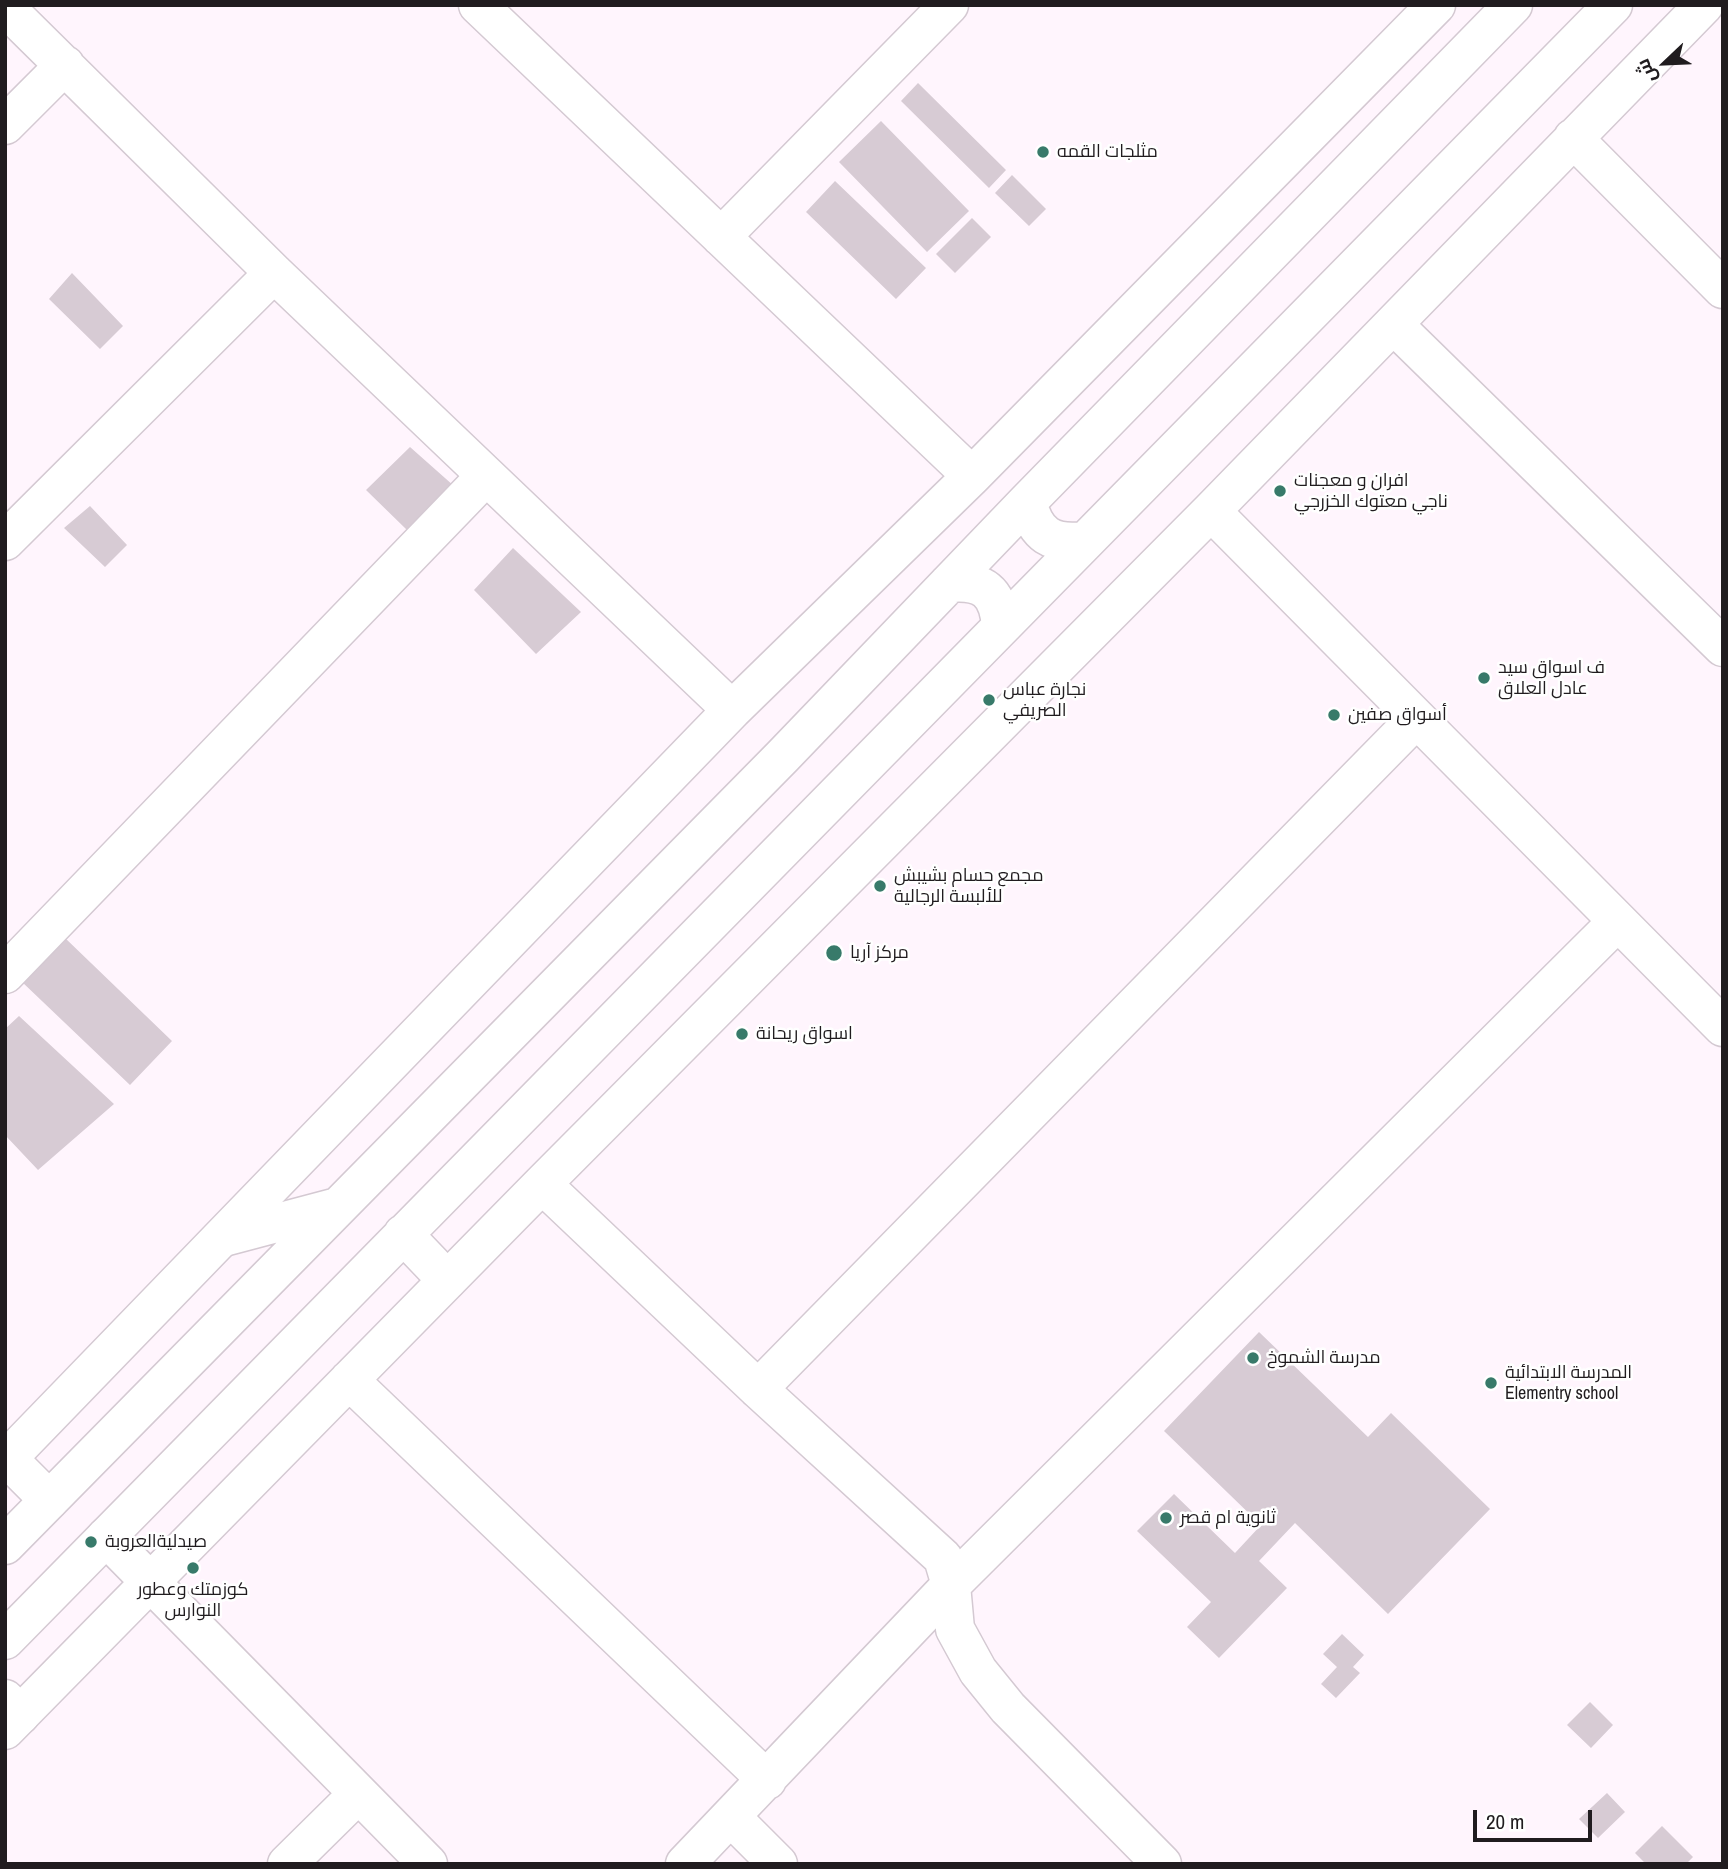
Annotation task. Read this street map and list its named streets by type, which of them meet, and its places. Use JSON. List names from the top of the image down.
{
  "places": [
    "مثلجات القمه",
    "افران و معجنات ناجي معتوك الخزرجي",
    "ف اسواق سيد عادل العلاق",
    "نجارة عباس الصريفي",
    "أسواق صفين",
    "مجمع حسام بشيبش للألبسة الرجالية",
    "مركز آريا",
    "اسواق ريحانة",
    "مدرسة الشموخ",
    "المدرسة الابتدائية Elementry school",
    "ثانوية ام قصر",
    "صيدليةالعروبة",
    "كوزمتك وعطور النوارس"
  ],
  "scale_bar": "20 m",
  "north": "bottom left"
}
